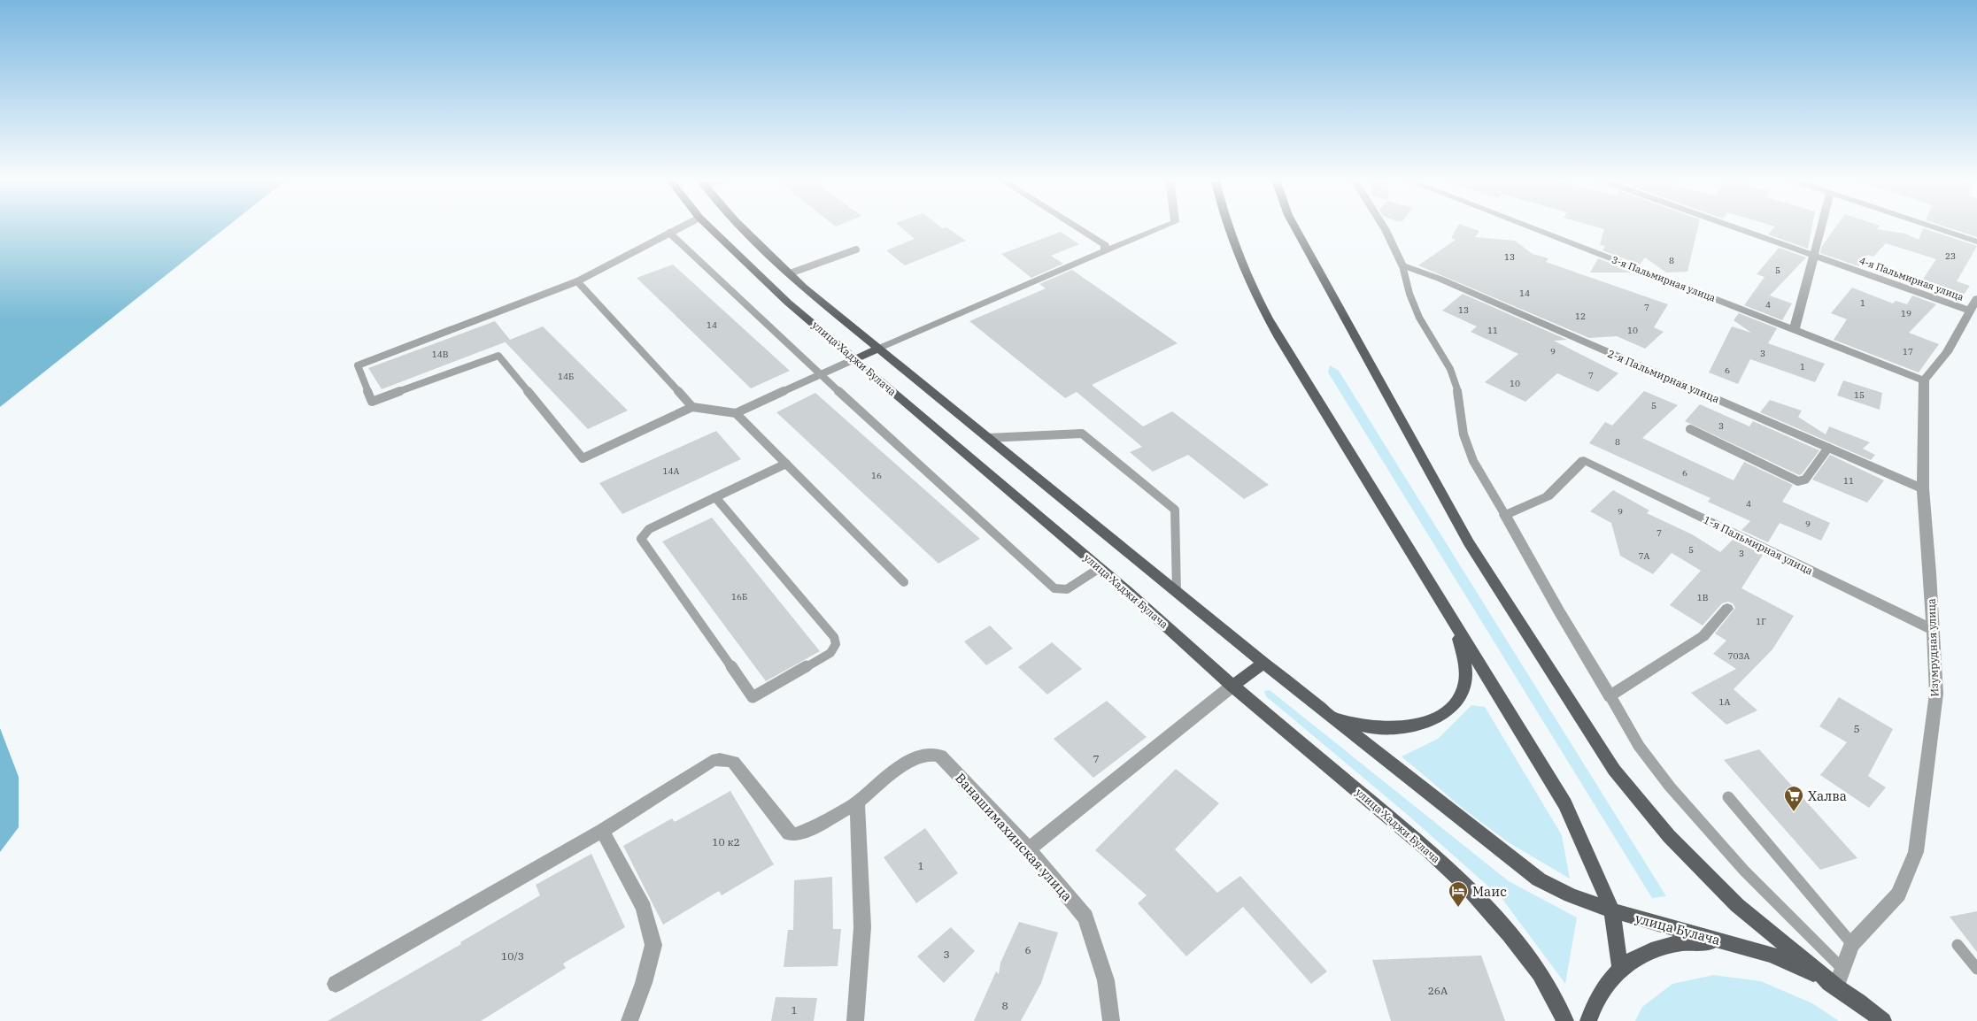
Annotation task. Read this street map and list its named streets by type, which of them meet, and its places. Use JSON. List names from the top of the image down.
{
  "streets": {
    "main road": ["улица Хаджи Булача", "улица Булача"],
    "street": [
      "3-я Пальмирная улица",
      "4-я Пальмирная улица",
      "2-я Пальмирная улица",
      "1-я Пальмирная улица",
      "Изумрудная улица",
      "Ванашимахинская улица"
    ]
  },
  "crossings": [
    ["3-я Пальмирная улица", "Изумрудная улица"],
    ["улица Хаджи Булача", "улица Булача"],
    ["2-я Пальмирная улица", "Изумрудная улица"],
    ["1-я Пальмирная улица", "Изумрудная улица"]
  ],
  "places": {
    "supermarket": ["Халва"],
    "hotel": ["Маис"]
  },
  "house_numbers": [
    "23",
    "13",
    "8",
    "5",
    "14",
    "1",
    "4",
    "7",
    "13",
    "19",
    "12",
    "14",
    "11",
    "10",
    "9",
    "17",
    "3",
    "14В",
    "1",
    "6",
    "7",
    "14Б",
    "10",
    "15",
    "5",
    "3",
    "8",
    "14А",
    "6",
    "16",
    "11",
    "4",
    "9",
    "9",
    "7",
    "5",
    "3",
    "7А",
    "16Б",
    "1В",
    "1Г",
    "703А",
    "1А",
    "5",
    "7",
    "10 к2",
    "1",
    "6",
    "3",
    "10/3",
    "26А",
    "8",
    "1"
  ]
}
